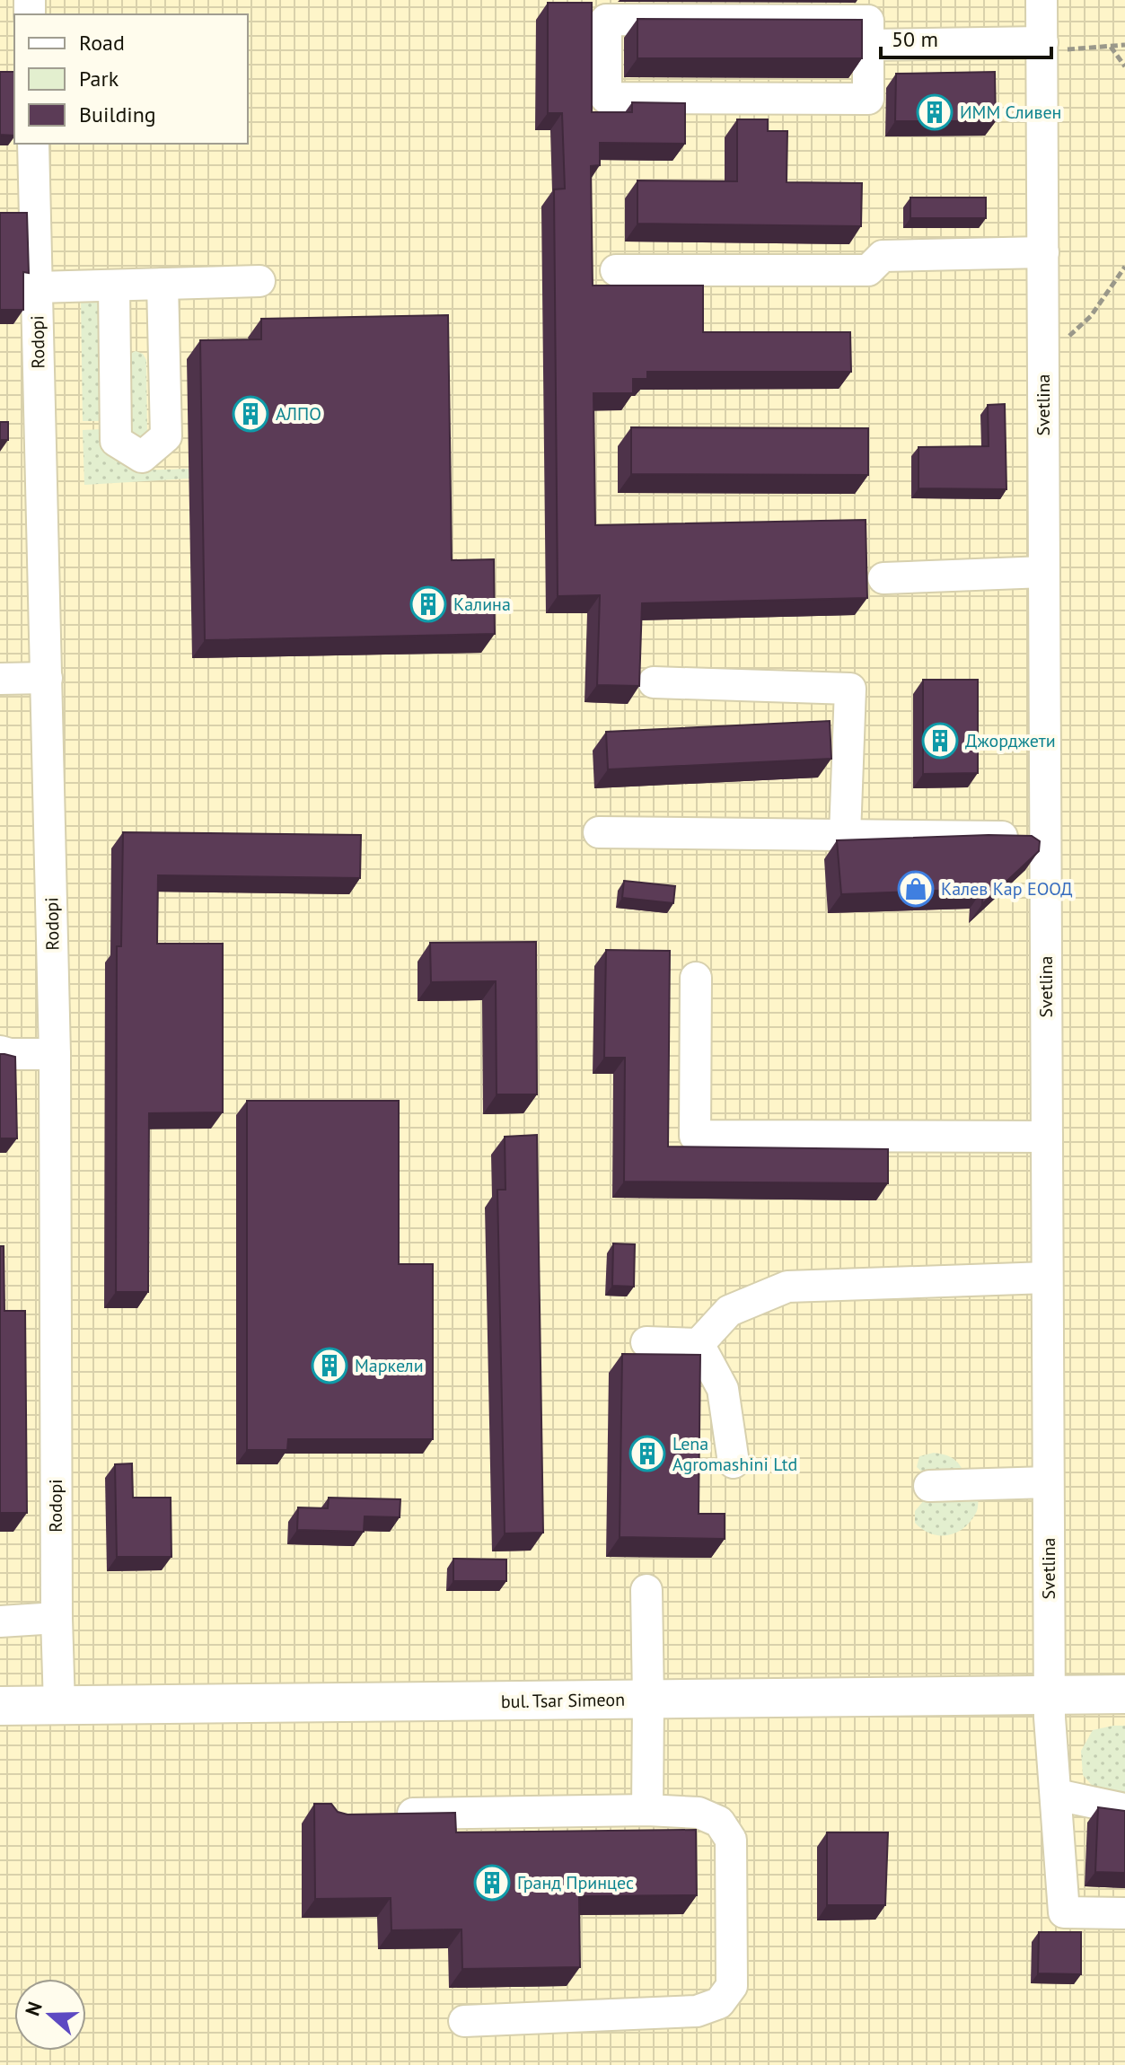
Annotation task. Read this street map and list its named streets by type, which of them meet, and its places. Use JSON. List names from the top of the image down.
{
  "streets": {
    "main road": ["bul. Tsar Simeon"],
    "street": ["Rodopi", "Svetlina"]
  },
  "crossings": [
    ["Rodopi", "bul. Tsar Simeon"],
    ["Svetlina", "bul. Tsar Simeon"]
  ],
  "places": {
    "building": [
      "ИММ Сливен",
      "АЛПО",
      "Калина",
      "Джорджети",
      "Маркели",
      "Lena Agromashini Ltd",
      "Гранд Принцес"
    ],
    "shop": ["Калев Кар ЕООД"]
  },
  "legend": ["Road", "Park", "Building"],
  "scale_bar": "50 m",
  "north": "left"
}
